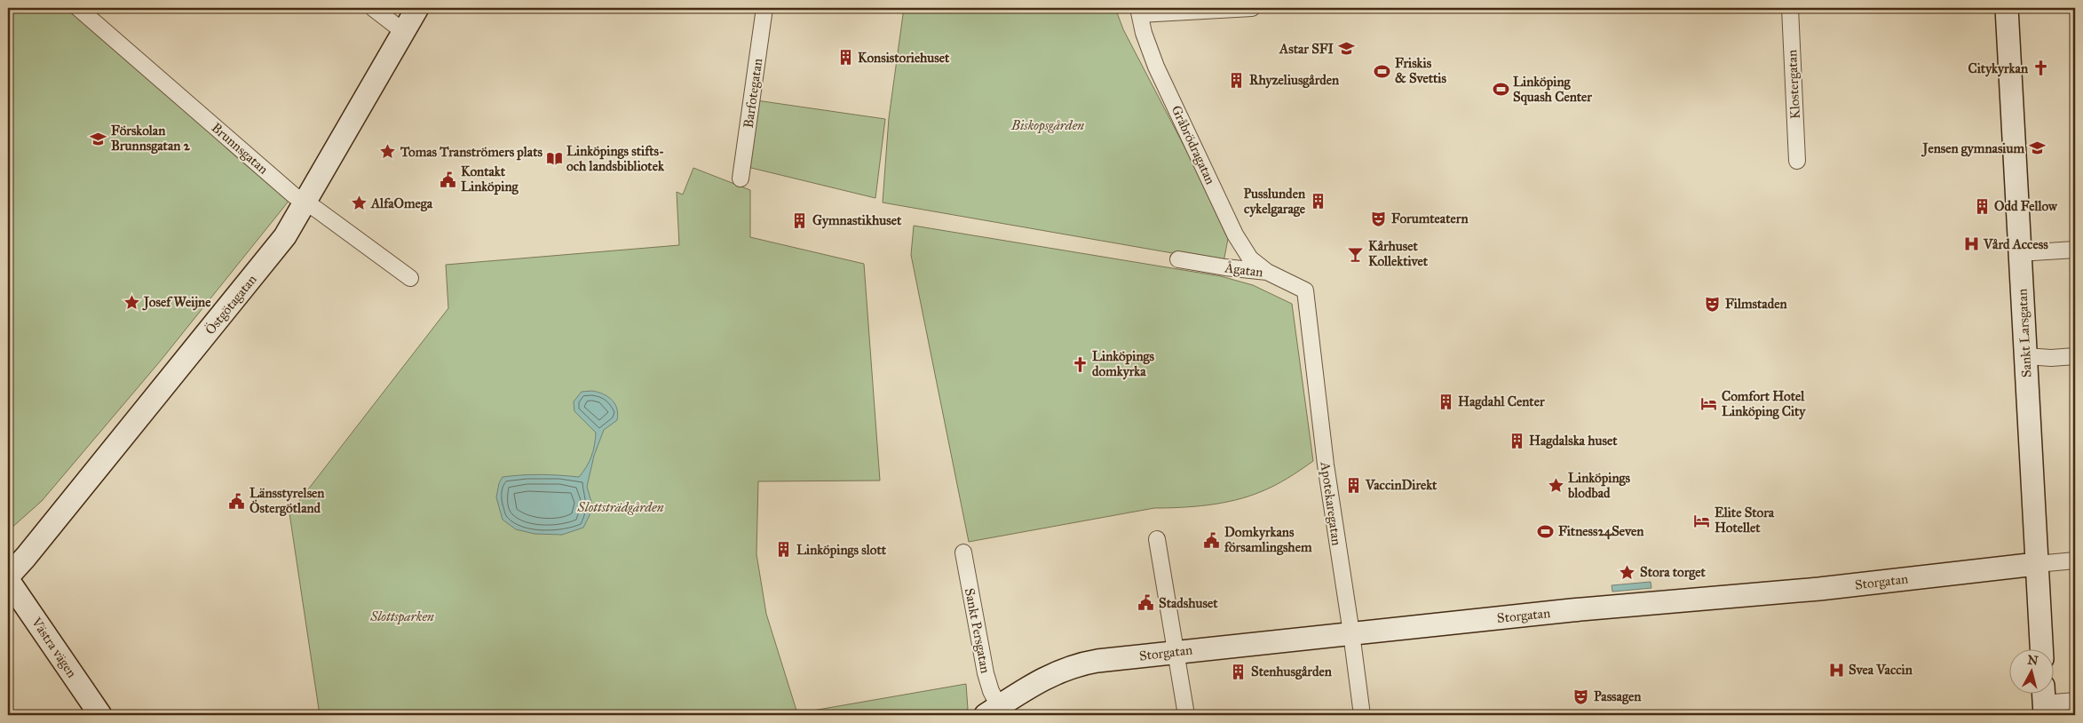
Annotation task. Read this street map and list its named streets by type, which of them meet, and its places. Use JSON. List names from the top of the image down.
{
  "streets": {
    "main road": [
      "Östgötagatan",
      "Sankt Larsgatan",
      "Storgatan",
      "Västra vägen"
    ],
    "street": [
      "Klostergatan",
      "Barfotegatan",
      "Gråbrödragatan",
      "Brunnsgatan",
      "Ågatan",
      "Apotekaregatan",
      "Sankt Persgatan"
    ]
  },
  "crossings": [
    ["Gråbrödragatan", "Ågatan"],
    ["Brunnsgatan", "Östgötagatan"],
    ["Ågatan", "Apotekaregatan"],
    ["Sankt Larsgatan", "Storgatan"],
    ["Apotekaregatan", "Storgatan"],
    ["Storgatan", "Sankt Persgatan"]
  ],
  "parks": ["Biskopsgården", "Slottsträdgården", "Slottsparken"],
  "places": {
    "school or university": ["Astar SFI", "Förskolan Brunnsgatan 2", "Jensen gymnasium"],
    "building": [
      "Konsistoriehuset",
      "Rhyzeliusgården",
      "Pusslunden cykelgarage",
      "Odd Fellow",
      "Gymnastikhuset",
      "Hagdahl Center",
      "Hagdalska huset",
      "VaccinDirekt",
      "Linköpings slott",
      "Stenhusgården"
    ],
    "church": ["Citykyrkan", "Linköpings domkyrka"],
    "sports": ["Friskis & Svettis", "Linköping Squash Center", "Fitness24Seven"],
    "place": [
      "Tomas Tranströmers plats",
      "AlfaOmega",
      "Josef Weijne",
      "Linköpings blodbad",
      "Stora torget"
    ],
    "library": ["Linköpings stifts- och landsbibliotek"],
    "public building": [
      "Kontakt Linköping",
      "Länsstyrelsen Östergötland",
      "Domkyrkans församlingshem",
      "Stadshuset"
    ],
    "theatre": ["Forumteatern", "Filmstaden", "Passagen"],
    "hospital": ["Vård Access", "Svea Vaccin"],
    "bar": ["Kårhuset Kollektivet"],
    "hotel": ["Comfort Hotel Linköping City", "Elite Stora Hotellet"]
  },
  "north": "top"
}
